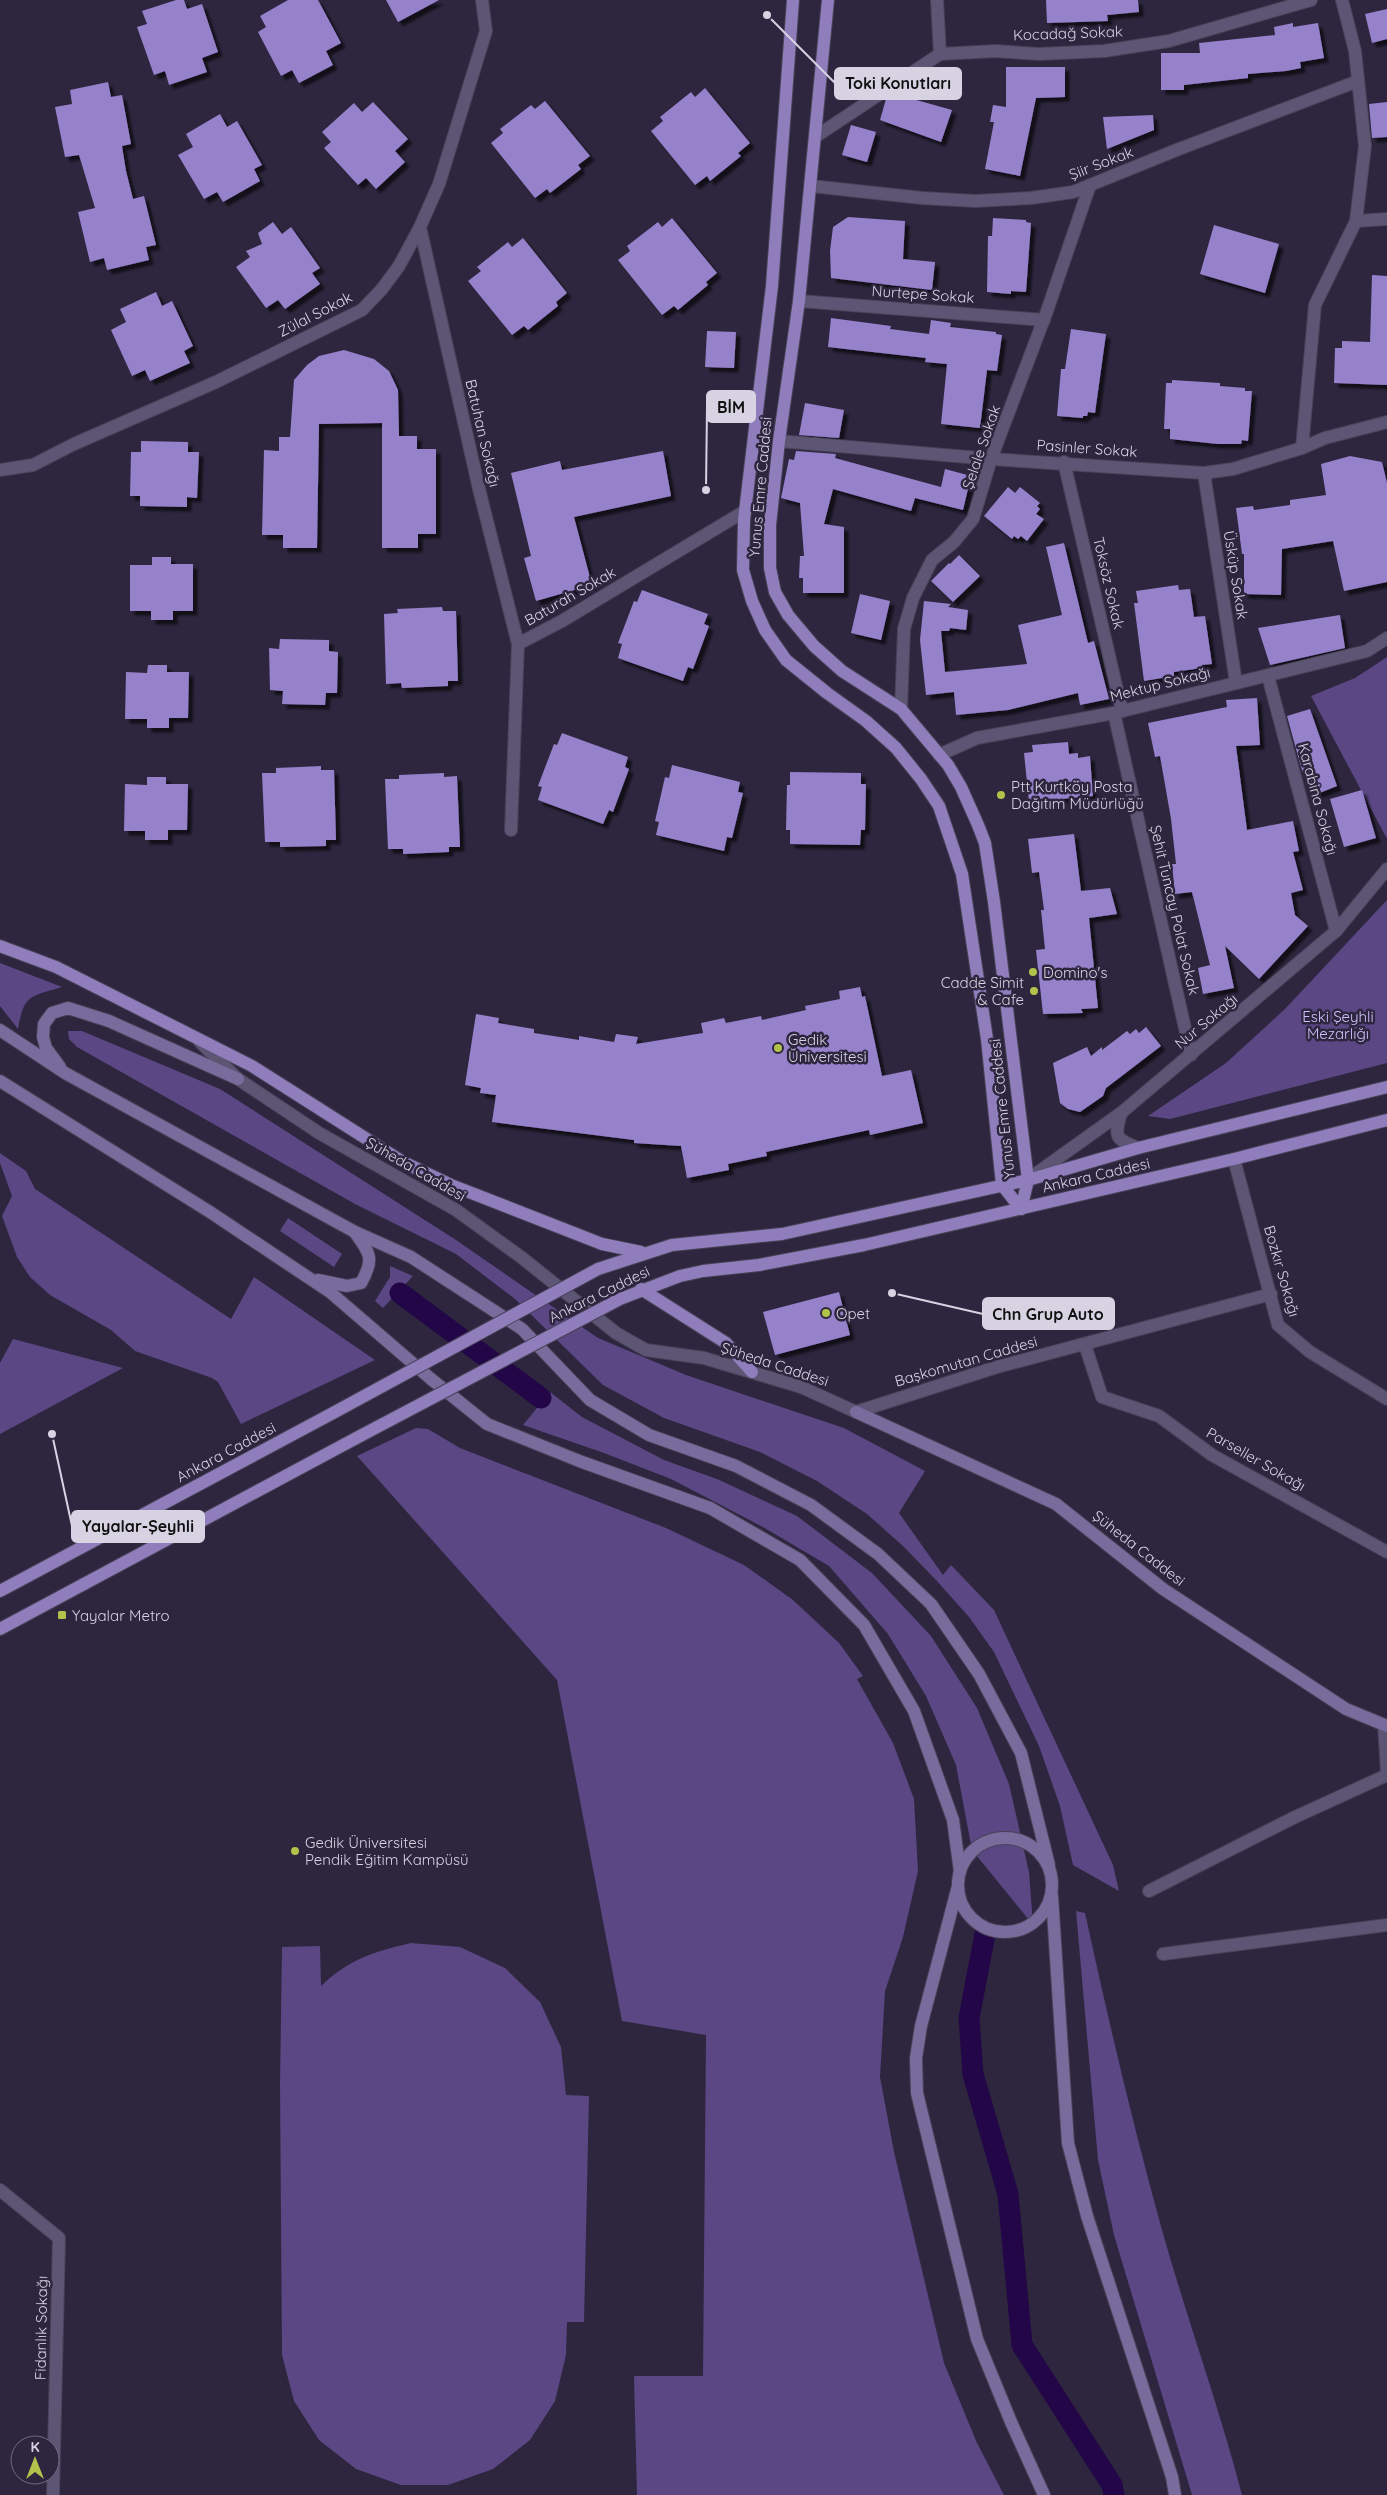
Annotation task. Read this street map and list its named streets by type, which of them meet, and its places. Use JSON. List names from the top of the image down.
{
  "streets": {
    "main road": ["Yunus Emre Caddesi", "Ankara Caddesi"],
    "street": [
      "Kocadağ Sokak",
      "Şiir Sokak",
      "Nurtepe Sokak",
      "Zülal Sokak",
      "Batuhan Sokağı",
      "Şelale Sokak",
      "Pasinler Sokak",
      "Üsküp Sokak",
      "Toksöz Sokak",
      "Baturah Sokak",
      "Mektup Sokağı",
      "Karabina Sokağı",
      "Şehit Tuncay Polat Sokak",
      "Nur Sokağı",
      "Şüheda Caddesi",
      "Bozkır Sokağı",
      "Başkomutan Caddesi",
      "Parseller Sokağı",
      "Fidanlık Sokağı"
    ]
  },
  "crossings": [
    ["Şiir Sokak", "Şelale Sokak"],
    ["Şiir Sokak", "Yunus Emre Caddesi"],
    ["Nurtepe Sokak", "Şelale Sokak"],
    ["Nurtepe Sokak", "Yunus Emre Caddesi"],
    ["Zülal Sokak", "Batuhan Sokağı"],
    ["Batuhan Sokağı", "Baturah Sokak"],
    ["Şelale Sokak", "Pasinler Sokak"],
    ["Şelale Sokak", "Yunus Emre Caddesi"],
    ["Pasinler Sokak", "Yunus Emre Caddesi"],
    ["Pasinler Sokak", "Üsküp Sokak"],
    ["Pasinler Sokak", "Toksöz Sokak"],
    ["Yunus Emre Caddesi", "Baturah Sokak"],
    ["Yunus Emre Caddesi", "Mektup Sokağı"],
    ["Yunus Emre Caddesi", "Nur Sokağı"],
    ["Yunus Emre Caddesi", "Ankara Caddesi"],
    ["Üsküp Sokak", "Mektup Sokağı"],
    ["Toksöz Sokak", "Mektup Sokağı"],
    ["Toksöz Sokak", "Şehit Tuncay Polat Sokak"],
    ["Mektup Sokağı", "Karabina Sokağı"],
    ["Mektup Sokağı", "Şehit Tuncay Polat Sokak"],
    ["Karabina Sokağı", "Nur Sokağı"],
    ["Şehit Tuncay Polat Sokak", "Nur Sokağı"],
    ["Nur Sokağı", "Ankara Caddesi"],
    ["Şüheda Caddesi", "Başkomutan Caddesi"],
    ["Ankara Caddesi", "Bozkır Sokağı"],
    ["Bozkır Sokağı", "Başkomutan Caddesi"],
    ["Başkomutan Caddesi", "Parseller Sokağı"]
  ],
  "parks": ["Eski Şeyhli Mezarlığı"],
  "places": {
    "other": [
      "Toki Konutları",
      "BİM",
      "Ptt Kurtköy Posta Dağıtım Müdürlüğü",
      "Domino's",
      "Cadde Simit & Cafe",
      "Gedik Üniversitesi",
      "Chn Grup Auto",
      "Opet",
      "Yayalar-Şeyhli",
      "Gedik Üniversitesi Pendik Eğitim Kampüsü"
    ],
    "transit": ["Yayalar Metro"]
  },
  "north": "top"
}
